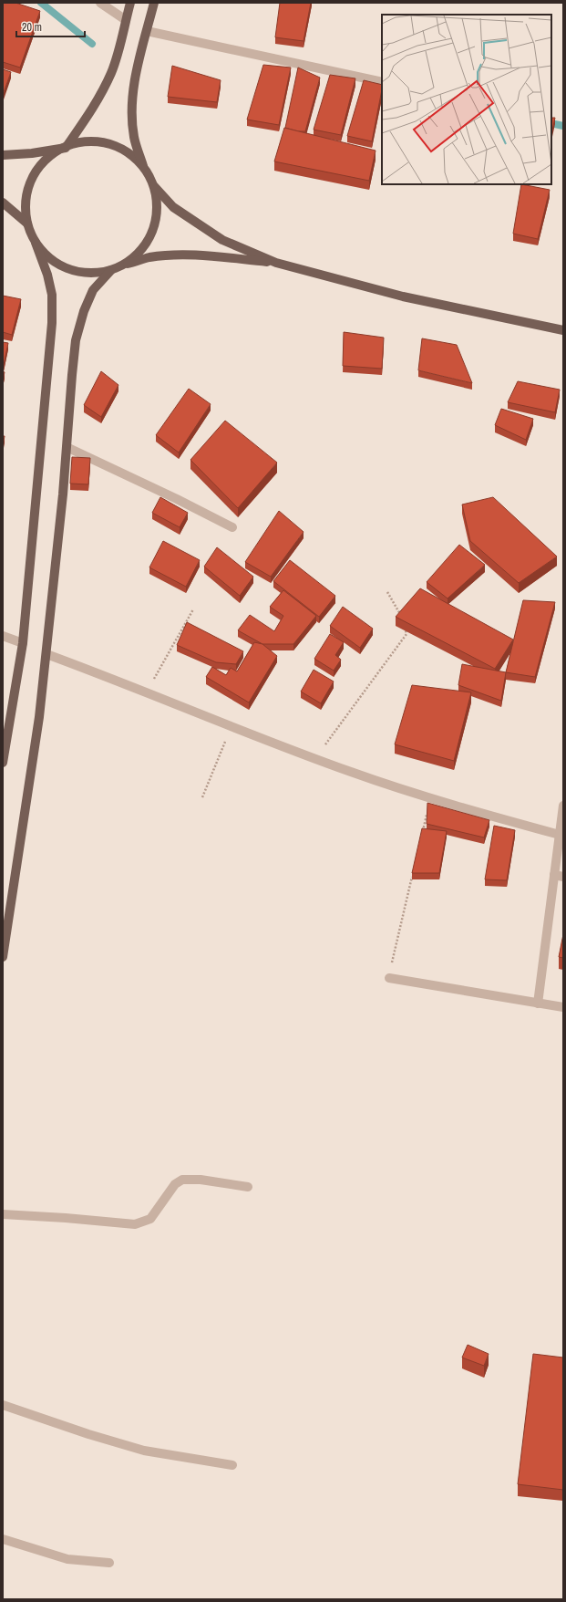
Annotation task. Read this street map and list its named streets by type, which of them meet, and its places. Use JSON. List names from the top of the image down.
{
  "scale_bar": "20 m"
}
